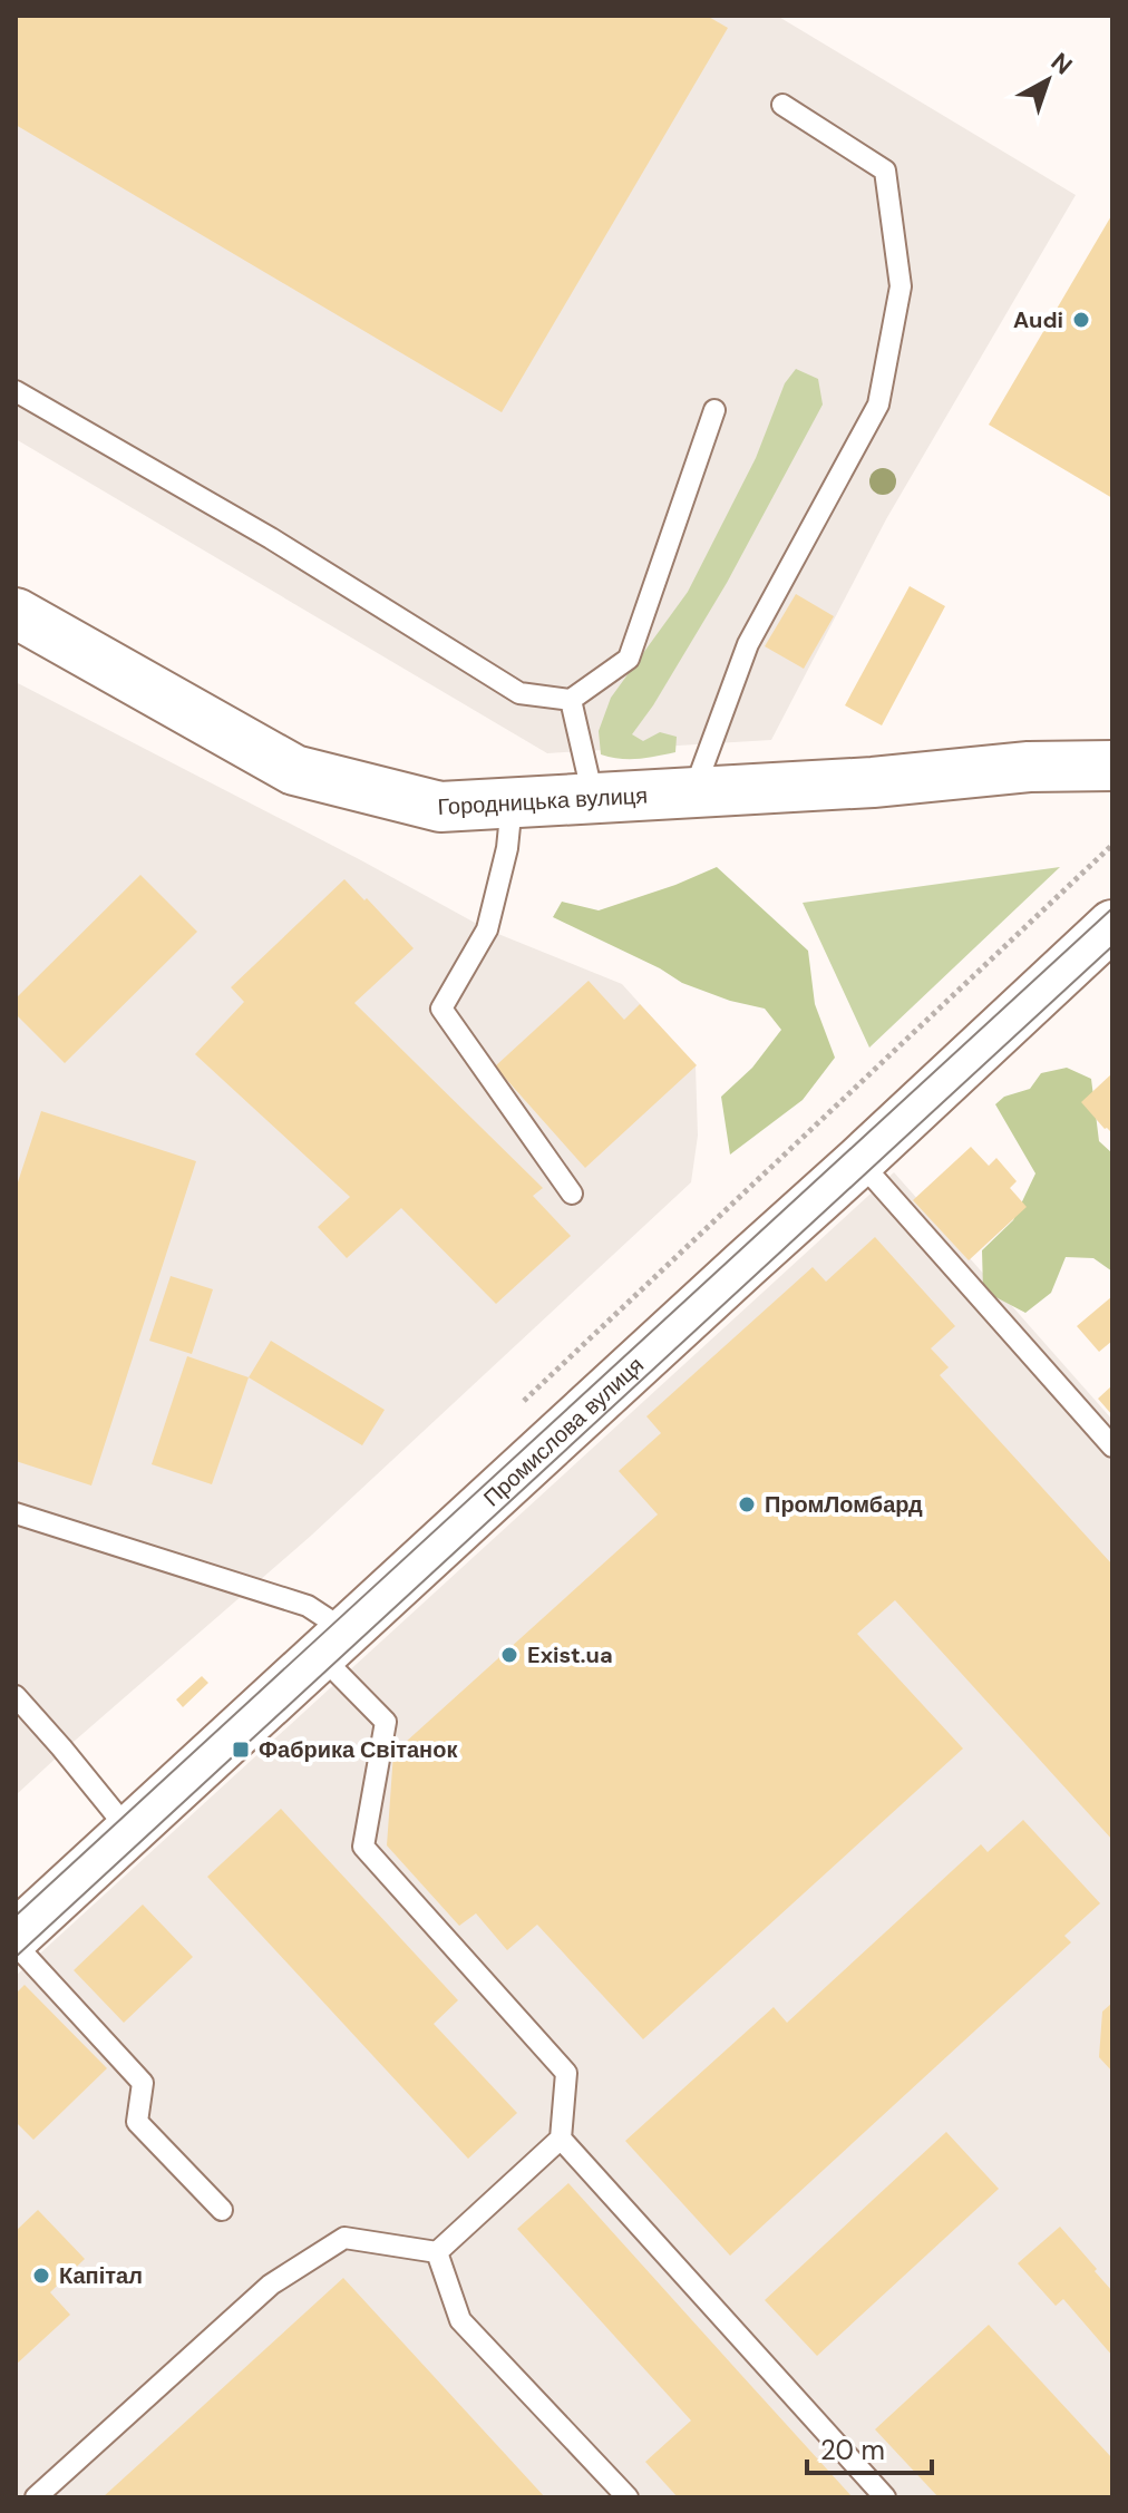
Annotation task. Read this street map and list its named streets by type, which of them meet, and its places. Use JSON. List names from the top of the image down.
{
  "streets": {
    "main road": ["Городницька вулиця", "Промислова вулиця"]
  },
  "places": {
    "other": [
      "Audi",
      "ПромЛомбард",
      "Exist.ua",
      "Капітал"
    ],
    "transit": ["Фабрика Світанок"]
  },
  "scale_bar": "20 m",
  "north": "top right"
}
